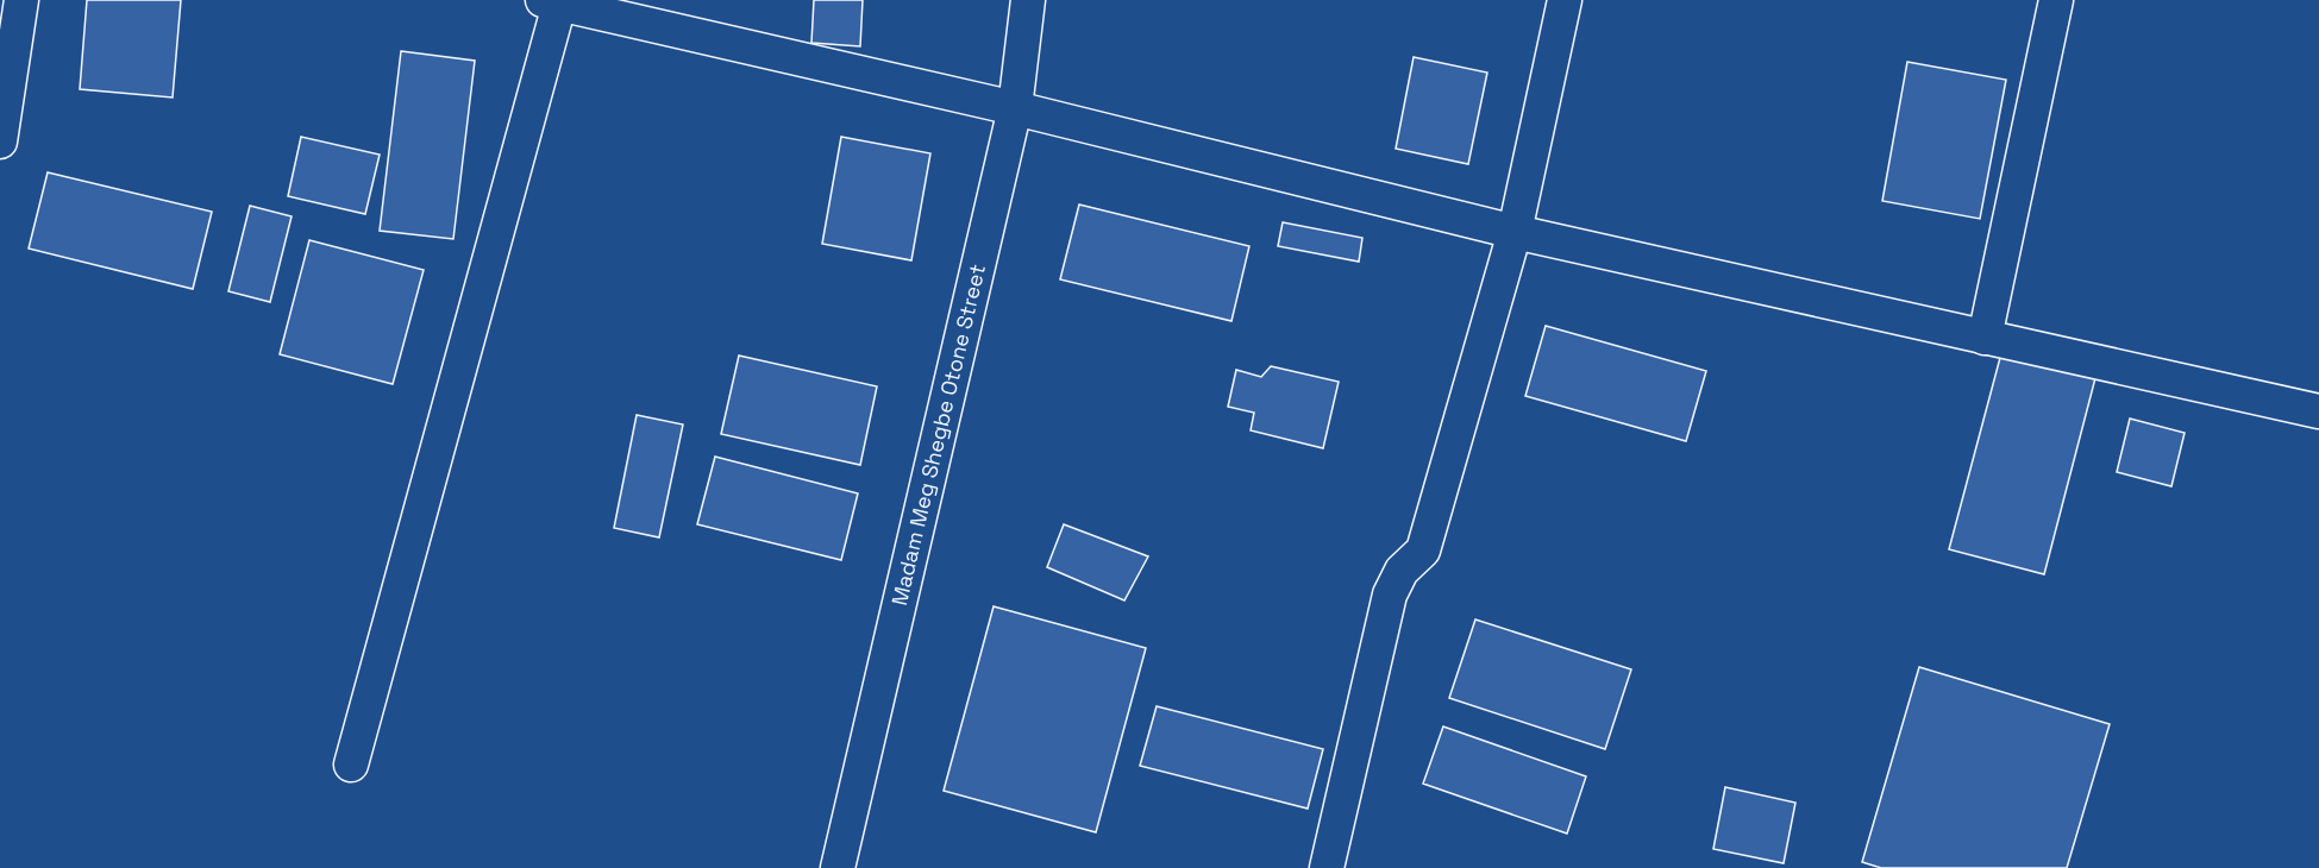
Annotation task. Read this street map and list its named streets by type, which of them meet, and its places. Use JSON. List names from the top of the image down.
{
  "streets": {
    "street": ["Madam Meg Shegbe Otone Street"]
  }
}
